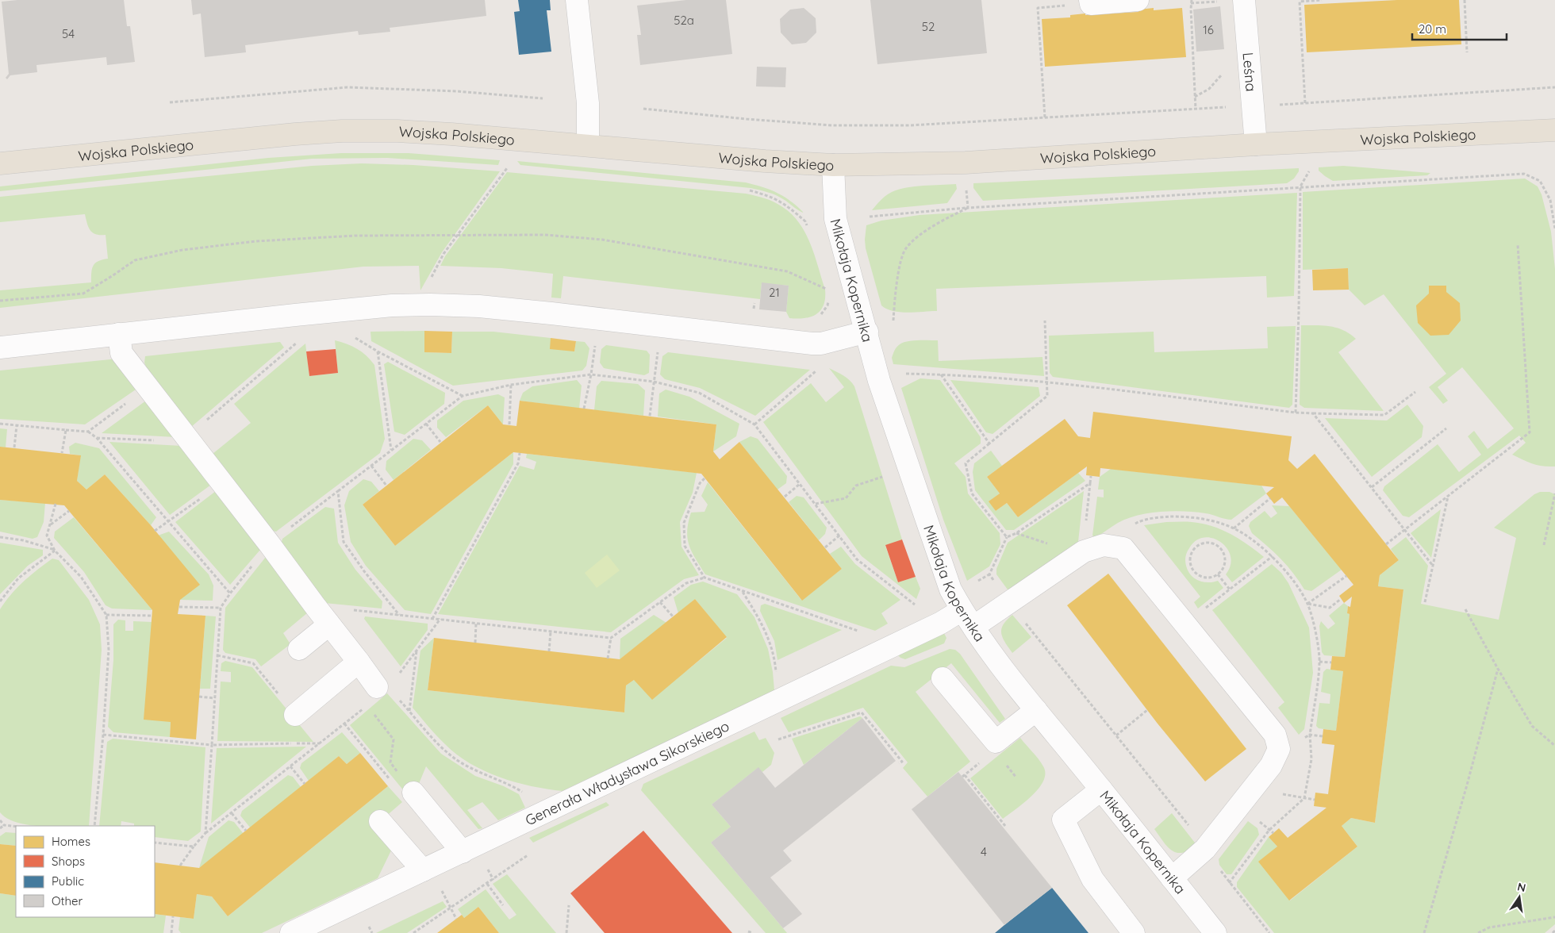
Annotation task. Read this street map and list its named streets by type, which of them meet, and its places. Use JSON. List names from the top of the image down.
{
  "streets": {
    "main road": ["Wojska Polskiego"],
    "street": ["Leśna", "Mikołaja Kopernika", "Generała Władysława Sikorskiego"]
  },
  "crossings": [
    ["Leśna", "Wojska Polskiego"],
    ["Wojska Polskiego", "Mikołaja Kopernika"],
    ["Mikołaja Kopernika", "Generała Władysława Sikorskiego"]
  ],
  "house_numbers": [
    "52a",
    "52",
    "16",
    "54",
    "21",
    "4"
  ],
  "legend": [
    "Homes",
    "Shops",
    "Public",
    "Other"
  ],
  "scale_bar": "20 m",
  "north": "top"
}
